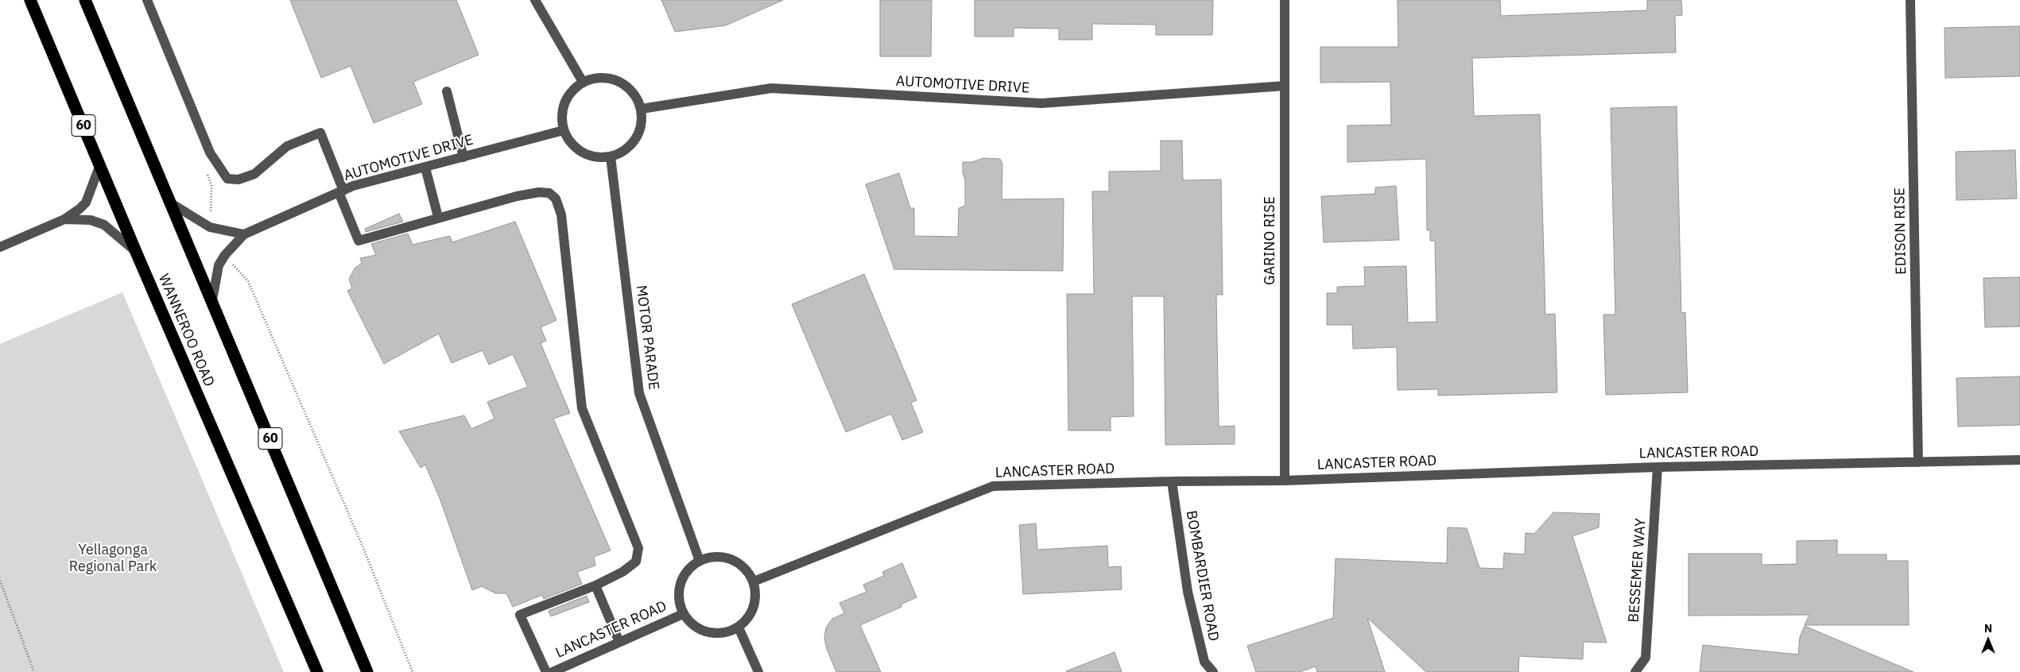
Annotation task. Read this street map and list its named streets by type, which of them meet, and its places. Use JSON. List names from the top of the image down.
{
  "streets": {
    "highway": ["60", "WANNEROO ROAD"],
    "street": [
      "AUTOMOTIVE DRIVE",
      "EDISON RISE",
      "GARINO RISE",
      "MOTOR PARADE",
      "LANCASTER ROAD",
      "BESSEMER WAY",
      "BOMBARDIER ROAD"
    ]
  },
  "crossings": [
    ["AUTOMOTIVE DRIVE", "60"],
    ["AUTOMOTIVE DRIVE", "GARINO RISE"],
    ["AUTOMOTIVE DRIVE", "MOTOR PARADE"],
    ["EDISON RISE", "LANCASTER ROAD"],
    ["GARINO RISE", "LANCASTER ROAD"],
    ["MOTOR PARADE", "LANCASTER ROAD"],
    ["LANCASTER ROAD", "BESSEMER WAY"],
    ["LANCASTER ROAD", "BOMBARDIER ROAD"]
  ],
  "parks": ["Yellagonga Regional Park"],
  "north": "top"
}
